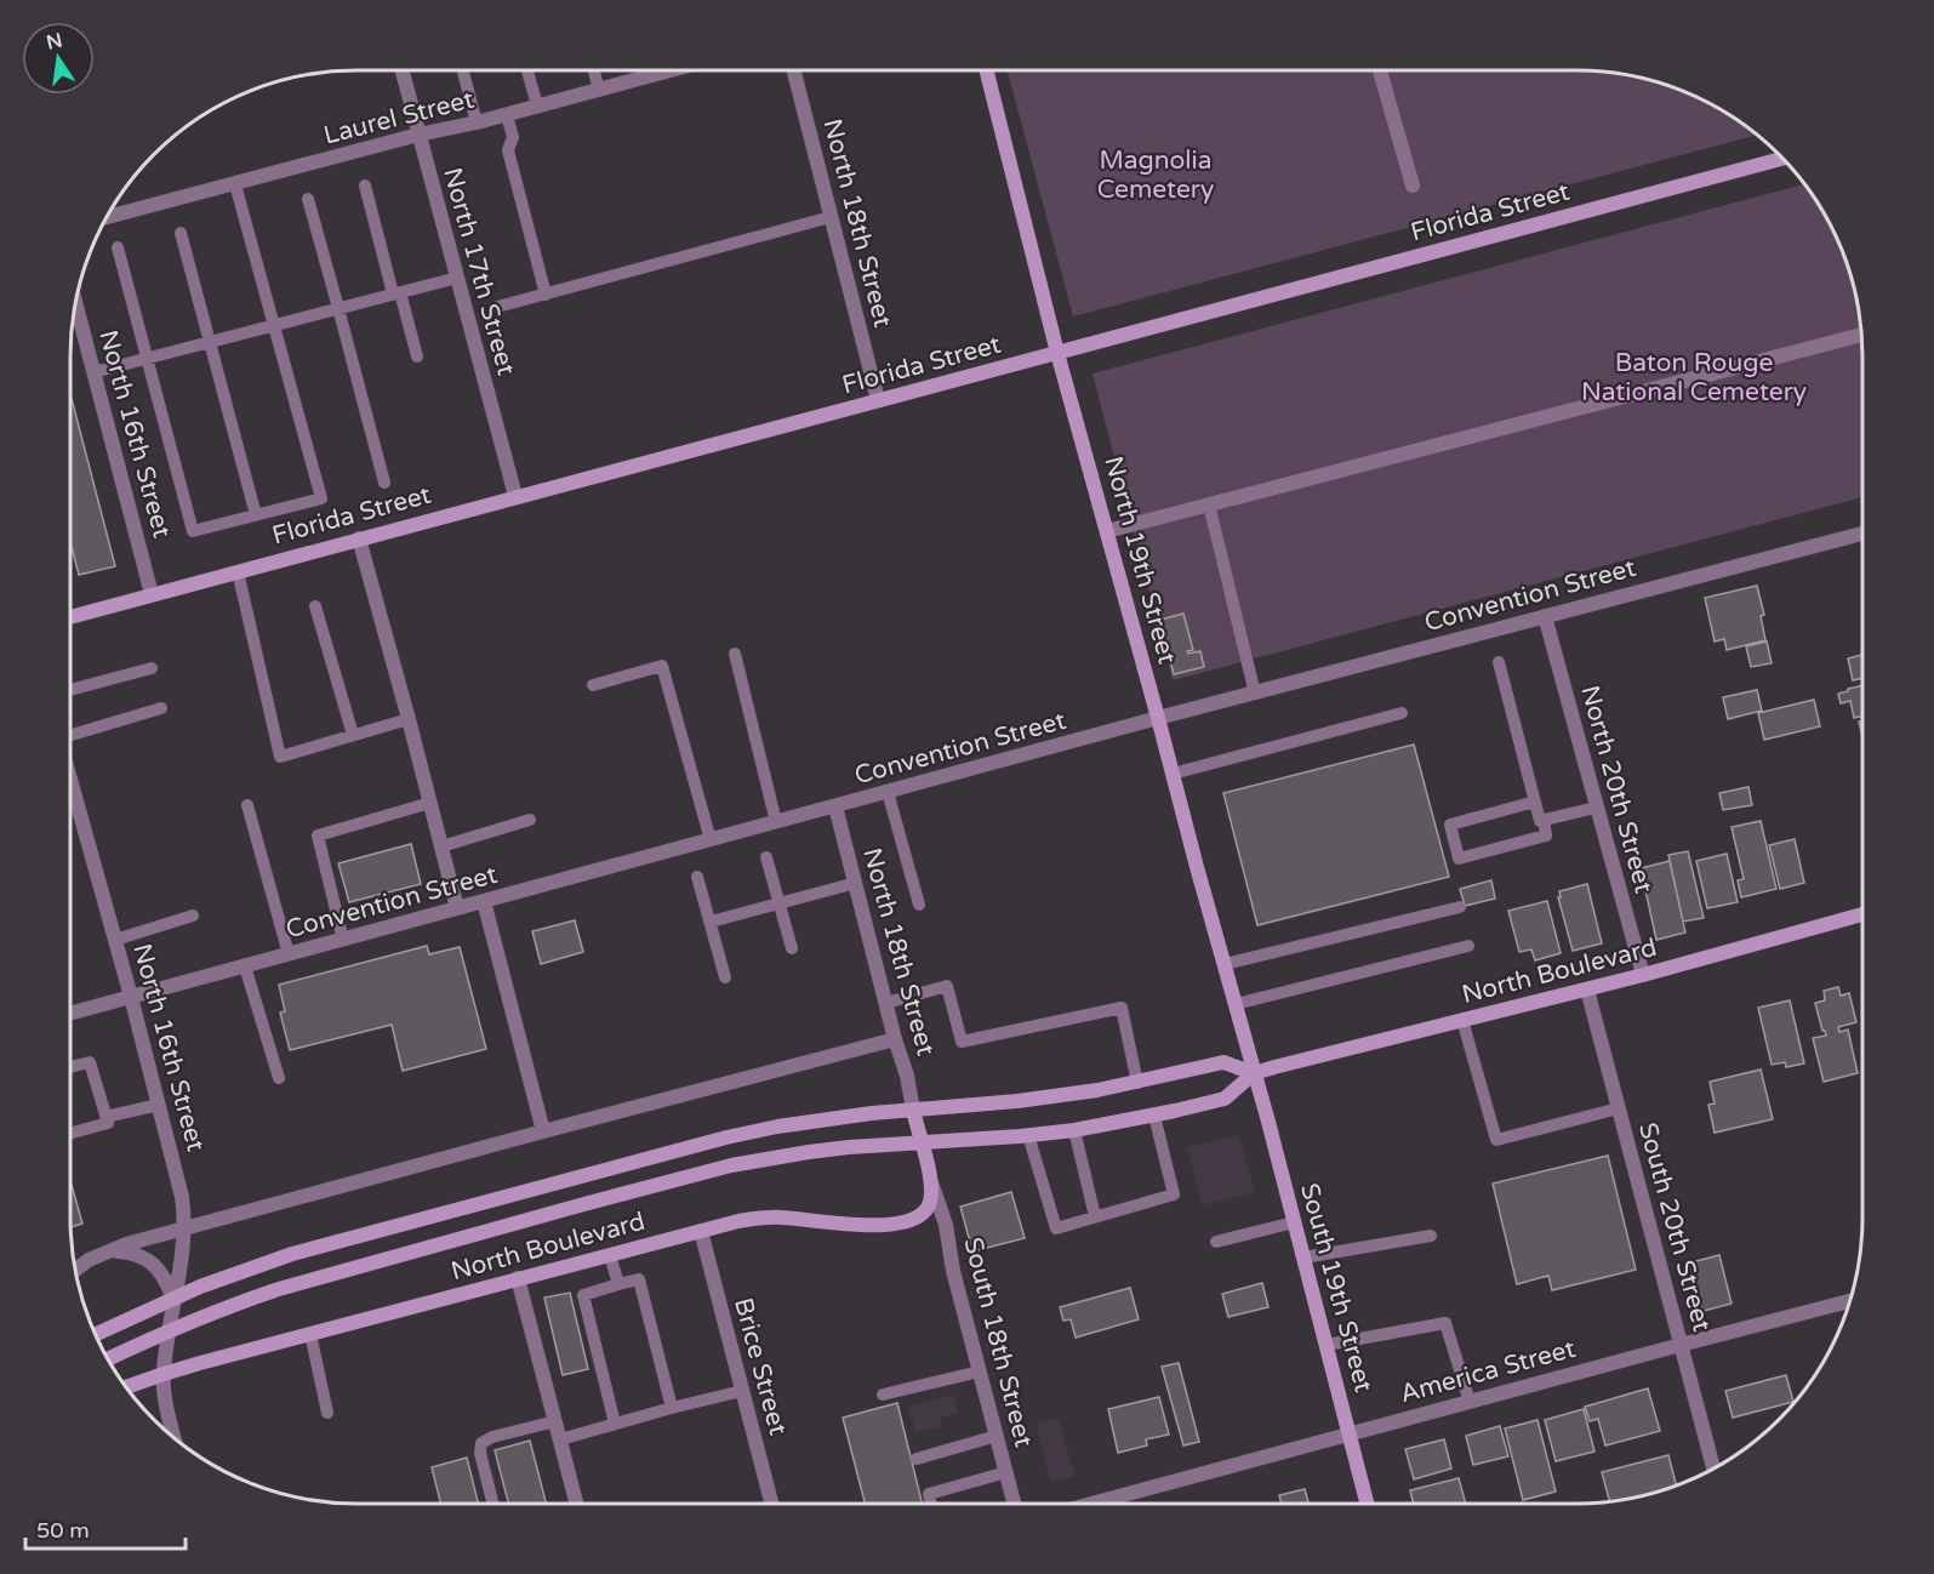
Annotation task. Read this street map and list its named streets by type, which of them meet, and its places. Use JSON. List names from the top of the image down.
{
  "streets": {
    "street": [
      "Laurel Street",
      "Florida Street",
      "North 18th Street",
      "North 17th Street",
      "North 16th Street",
      "North 19th Street",
      "Convention Street",
      "North 20th Street",
      "North Boulevard",
      "South 20th Street",
      "South 19th Street",
      "South 18th Street",
      "Brice Street",
      "America Street"
    ]
  },
  "crossings": [
    ["Laurel Street", "North 17th Street"],
    ["Florida Street", "North 18th Street"],
    ["Florida Street", "North 17th Street"],
    ["Florida Street", "North 16th Street"],
    ["Florida Street", "North 19th Street"],
    ["North 18th Street", "Convention Street"],
    ["North 16th Street", "Convention Street"],
    ["North 16th Street", "North Boulevard"],
    ["North 19th Street", "Convention Street"],
    ["North 19th Street", "North Boulevard"],
    ["North 19th Street", "South 19th Street"],
    ["Convention Street", "North 20th Street"],
    ["North 20th Street", "North Boulevard"],
    ["North Boulevard", "South 20th Street"],
    ["North Boulevard", "South 19th Street"],
    ["North Boulevard", "South 18th Street"],
    ["North Boulevard", "Brice Street"],
    ["South 20th Street", "America Street"],
    ["South 19th Street", "America Street"]
  ],
  "parks": ["Magnolia Cemetery", "Baton Rouge National Cemetery"],
  "scale_bar": "50 m",
  "north": "top"
}
